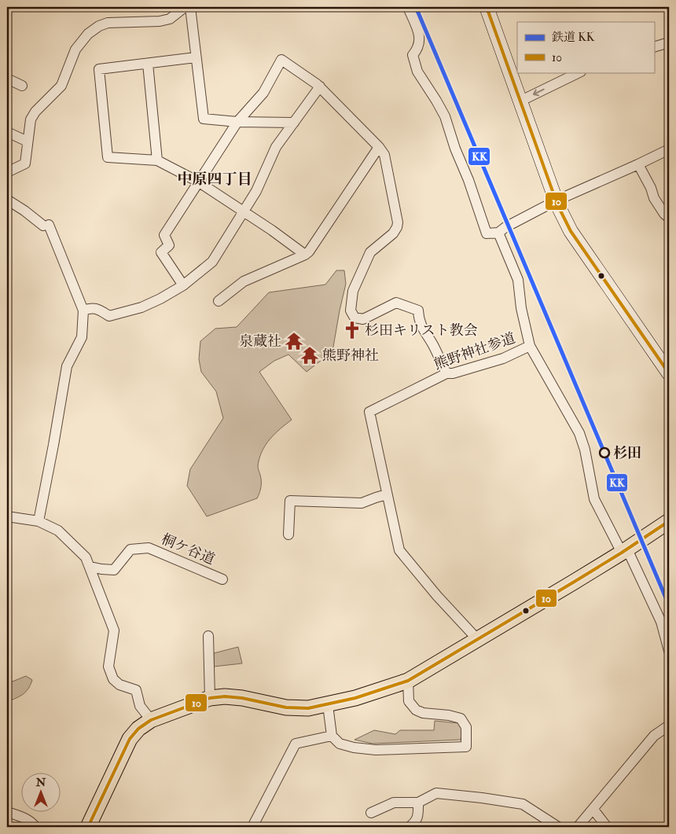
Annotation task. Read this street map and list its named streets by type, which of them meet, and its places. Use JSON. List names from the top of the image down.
{
  "streets": {
    "street": ["熊野神社参道", "桐ケ谷道"]
  },
  "districts": ["中原四丁目"],
  "places": {
    "church": ["杉田キリスト教会"],
    "temple": ["泉蔵社", "熊野神社"],
    "other": ["杉田"]
  },
  "lines": ["rail line KK", "transit line 10"],
  "legend": ["鉄道 KK", "10"],
  "north": "top"
}
